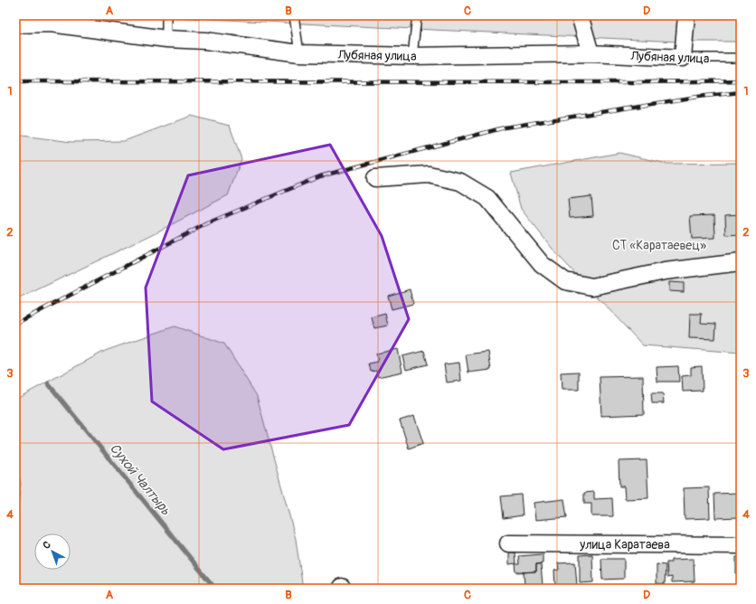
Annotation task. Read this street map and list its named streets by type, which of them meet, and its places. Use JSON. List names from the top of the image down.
{
  "streets": {
    "street": ["Лубяная улица", "улица Каратаева"]
  },
  "water": ["Сухой Чалтырь"],
  "parks": ["СТ «Каратаевец»"],
  "north": "top left",
  "grid": {
    "columns": [
      "A",
      "B",
      "C",
      "D"
    ],
    "rows": [
      "1",
      "2",
      "3",
      "4"
    ]
  }
}
